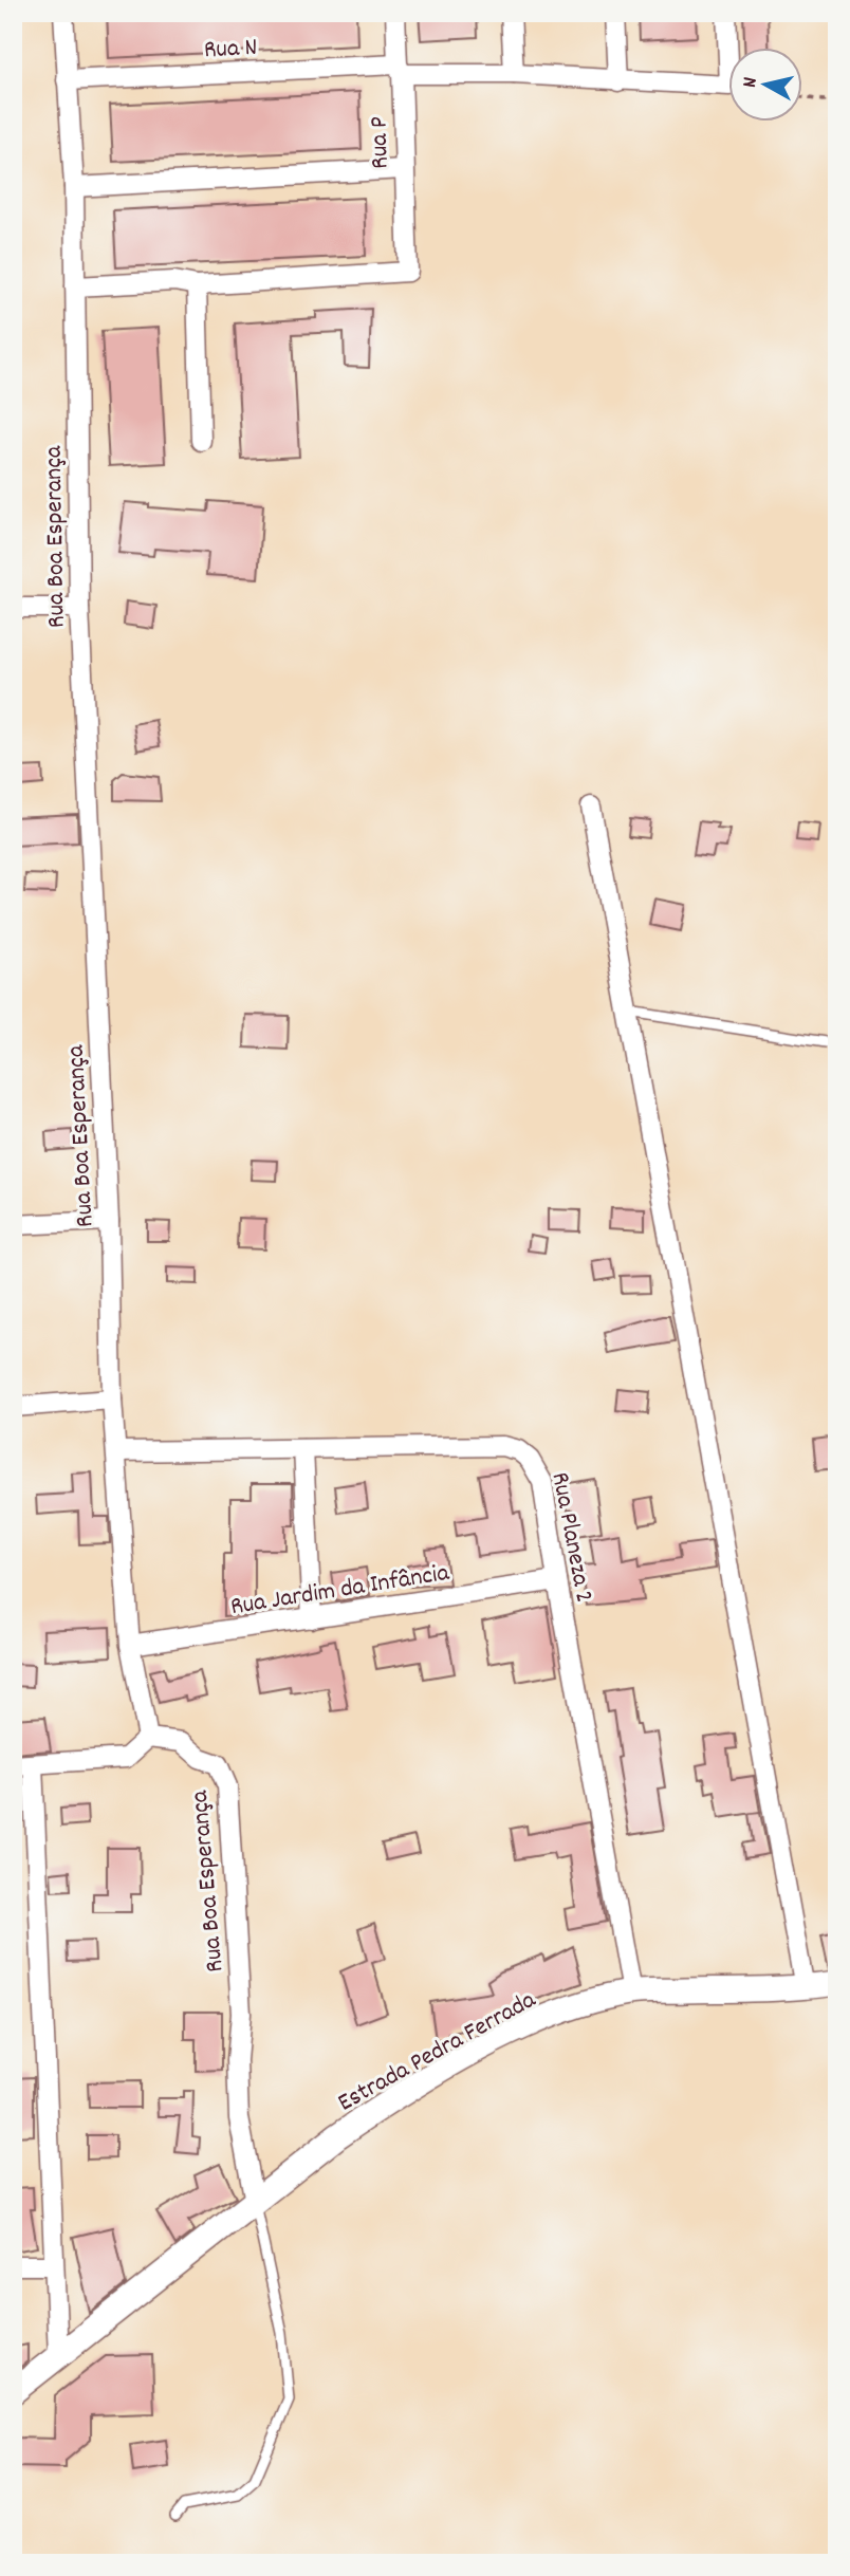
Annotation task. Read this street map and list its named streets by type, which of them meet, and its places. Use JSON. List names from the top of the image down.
{
  "streets": {
    "street": [
      "Rua N",
      "Rua P",
      "Rua Boa Esperança",
      "Rua Planeza 2",
      "Rua Jardim da Infância",
      "Estrada Pedra Ferrada"
    ]
  },
  "crossings": [
    ["Rua N", "Rua P"],
    ["Rua N", "Rua Boa Esperança"],
    ["Rua Boa Esperança", "Rua Planeza 2"],
    ["Rua Boa Esperança", "Rua Jardim da Infância"],
    ["Rua Boa Esperança", "Estrada Pedra Ferrada"],
    ["Rua Planeza 2", "Rua Jardim da Infância"],
    ["Rua Planeza 2", "Estrada Pedra Ferrada"]
  ],
  "north": "left"
}
